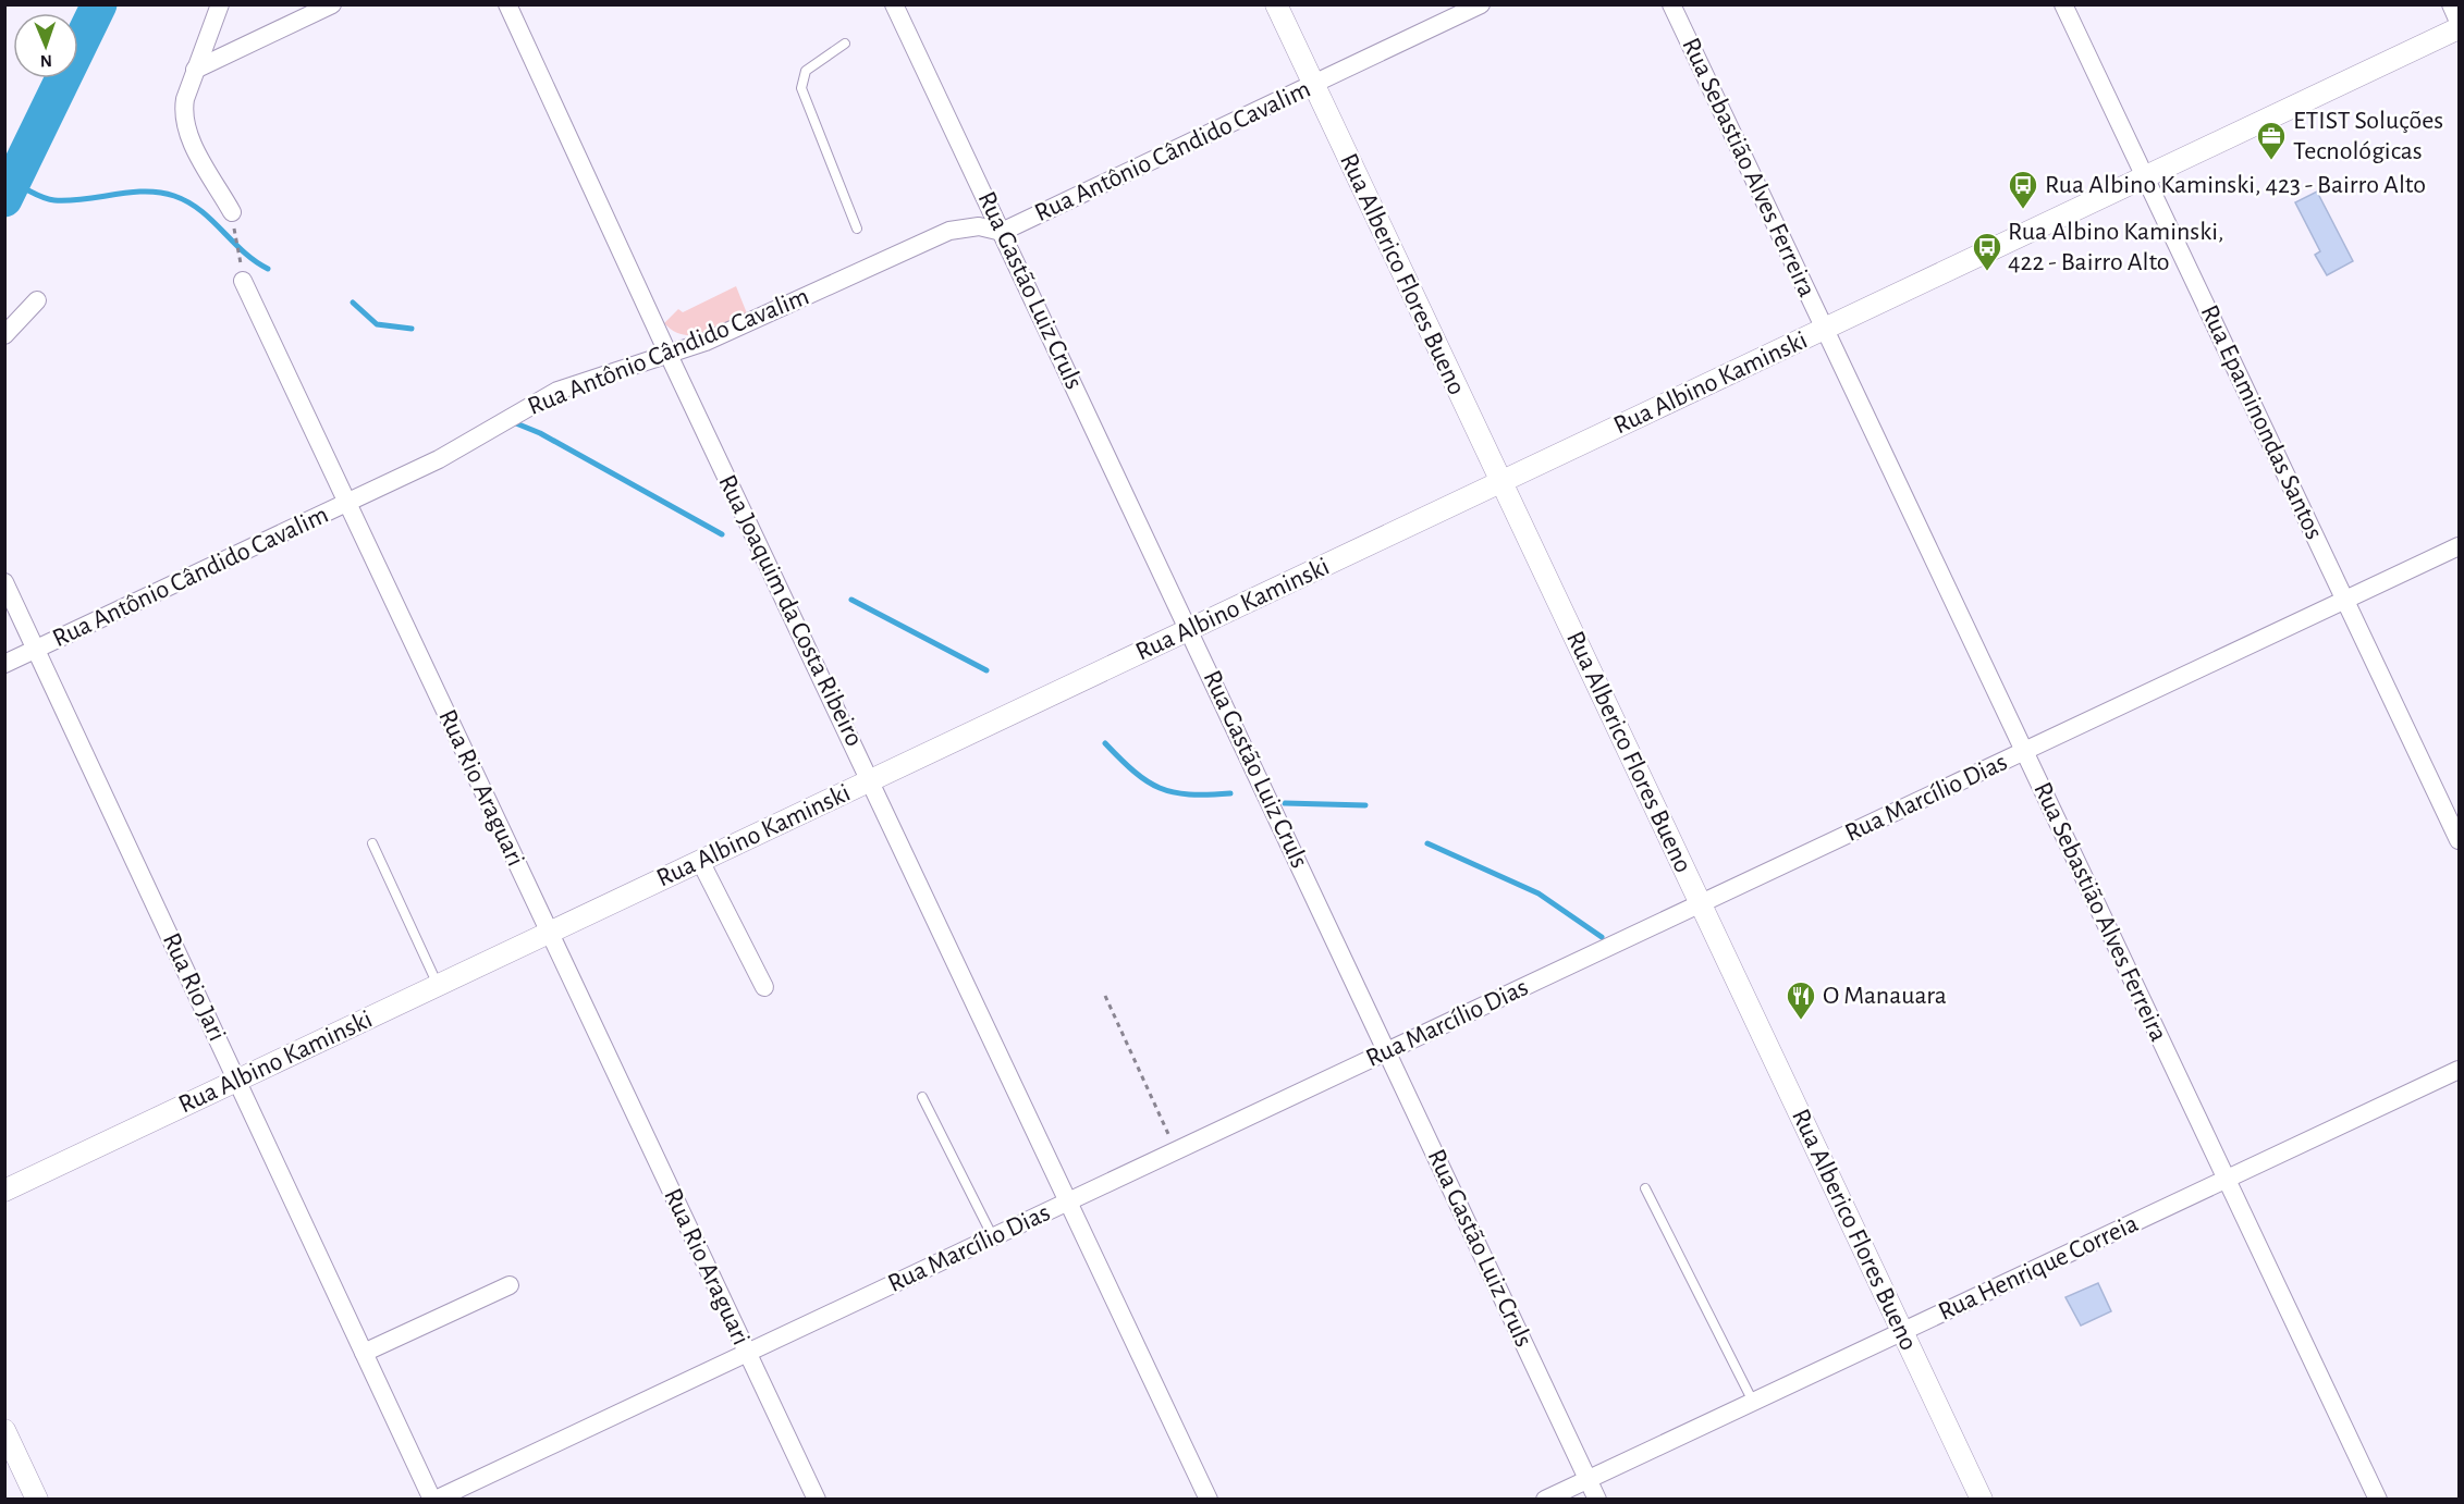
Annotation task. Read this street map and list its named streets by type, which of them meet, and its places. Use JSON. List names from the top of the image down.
{
  "streets": {
    "street": [
      "Rua Antônio Cândido Cavalim",
      "Rua Sebastião Alves Ferreira",
      "Rua Alberico Flores Bueno",
      "Rua Gastão Luiz Cruls",
      "Rua Albino Kaminski",
      "Rua Epaminondas Santos",
      "Rua Joaquim da Costa Ribeiro",
      "Rua Rio Araguari",
      "Rua Marcílio Dias",
      "Rua Rio Jari",
      "Rua Henrique Correia"
    ]
  },
  "crossings": [
    ["Rua Antônio Cândido Cavalim", "Rua Alberico Flores Bueno"],
    ["Rua Antônio Cândido Cavalim", "Rua Gastão Luiz Cruls"],
    ["Rua Antônio Cândido Cavalim", "Rua Joaquim da Costa Ribeiro"],
    ["Rua Antônio Cândido Cavalim", "Rua Rio Araguari"],
    ["Rua Antônio Cândido Cavalim", "Rua Rio Jari"],
    ["Rua Sebastião Alves Ferreira", "Rua Albino Kaminski"],
    ["Rua Sebastião Alves Ferreira", "Rua Marcílio Dias"],
    ["Rua Sebastião Alves Ferreira", "Rua Henrique Correia"],
    ["Rua Alberico Flores Bueno", "Rua Albino Kaminski"],
    ["Rua Alberico Flores Bueno", "Rua Marcílio Dias"],
    ["Rua Alberico Flores Bueno", "Rua Henrique Correia"],
    ["Rua Gastão Luiz Cruls", "Rua Albino Kaminski"],
    ["Rua Gastão Luiz Cruls", "Rua Marcílio Dias"],
    ["Rua Gastão Luiz Cruls", "Rua Henrique Correia"],
    ["Rua Albino Kaminski", "Rua Epaminondas Santos"],
    ["Rua Albino Kaminski", "Rua Joaquim da Costa Ribeiro"],
    ["Rua Albino Kaminski", "Rua Rio Araguari"],
    ["Rua Albino Kaminski", "Rua Rio Jari"],
    ["Rua Epaminondas Santos", "Rua Marcílio Dias"],
    ["Rua Joaquim da Costa Ribeiro", "Rua Marcílio Dias"],
    ["Rua Rio Araguari", "Rua Marcílio Dias"],
    ["Rua Marcílio Dias", "Rua Rio Jari"]
  ],
  "places": {
    "office": ["ETIST Soluções Tecnológicas"],
    "bus stop": ["Rua Albino Kaminski, 423 - Bairro Alto", "Rua Albino Kaminski, 422 - Bairro Alto"],
    "restaurant": ["O Manauara"]
  },
  "north": "bottom"
}
